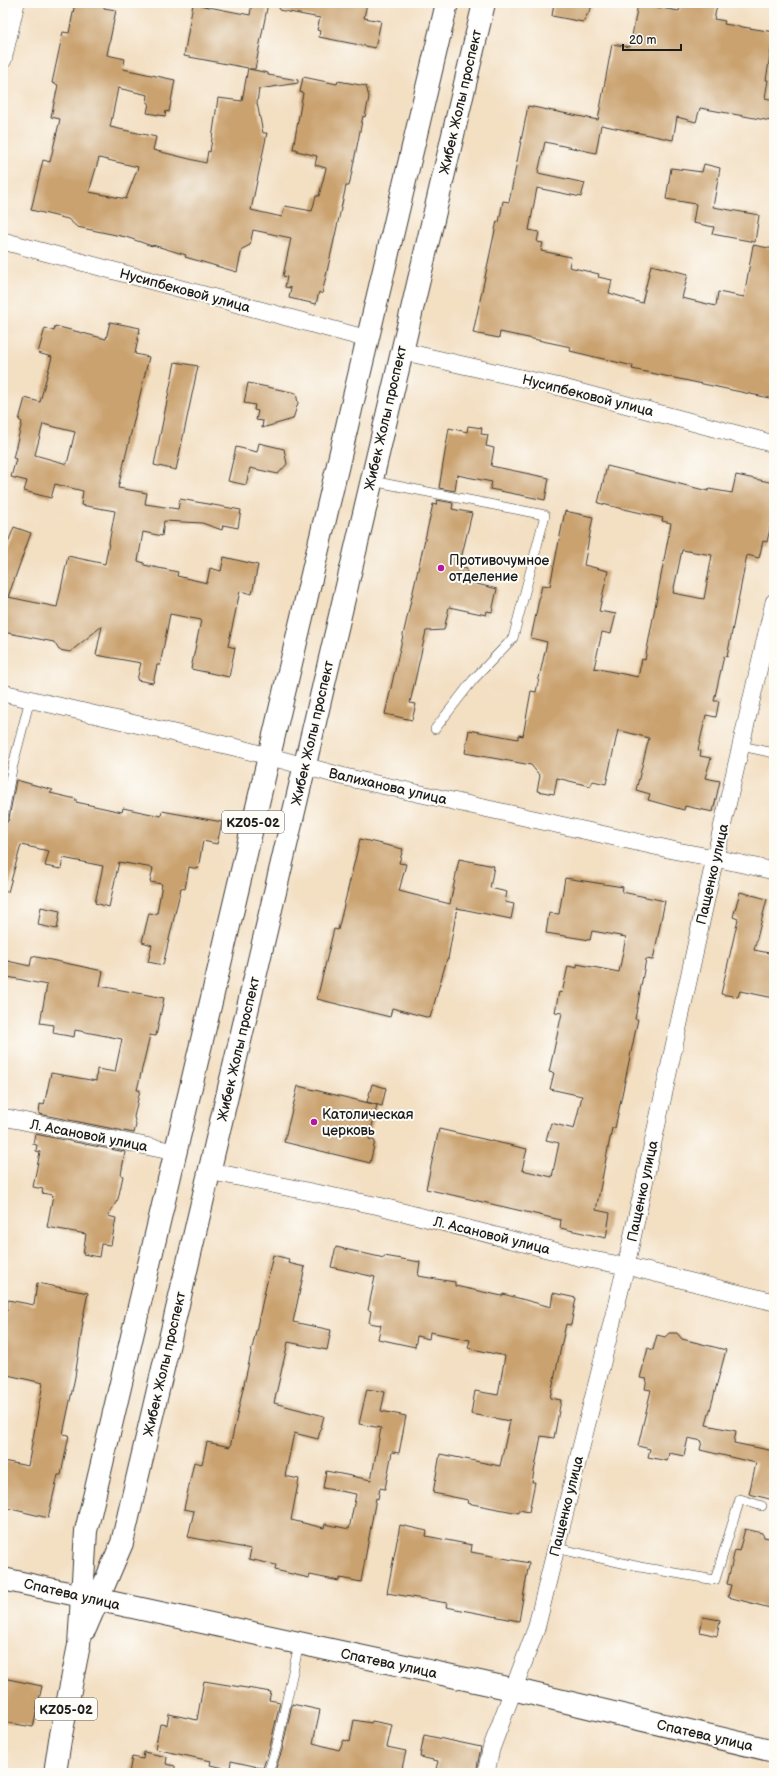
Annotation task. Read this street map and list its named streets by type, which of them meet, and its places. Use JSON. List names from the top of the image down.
{
  "streets": {
    "main road": ["Жибек Жолы проспект", "KZ05-02", "Спатева улица"],
    "street": [
      "Нусипбековой улица",
      "Валиханова улица",
      "Пащенко улица",
      "Л. Асановой улица"
    ]
  },
  "crossings": [
    ["Жибек Жолы проспект", "Нусипбековой улица"],
    ["Жибек Жолы проспект", "Валиханова улица"],
    ["Жибек Жолы проспект", "Л. Асановой улица"],
    ["Жибек Жолы проспект", "Спатева улица"],
    ["Валиханова улица", "Пащенко улица"],
    ["Пащенко улица", "Л. Асановой улица"],
    ["Пащенко улица", "Спатева улица"]
  ],
  "places": ["Противочумное отделение", "Католическая церковь"],
  "scale_bar": "20 m"
}
